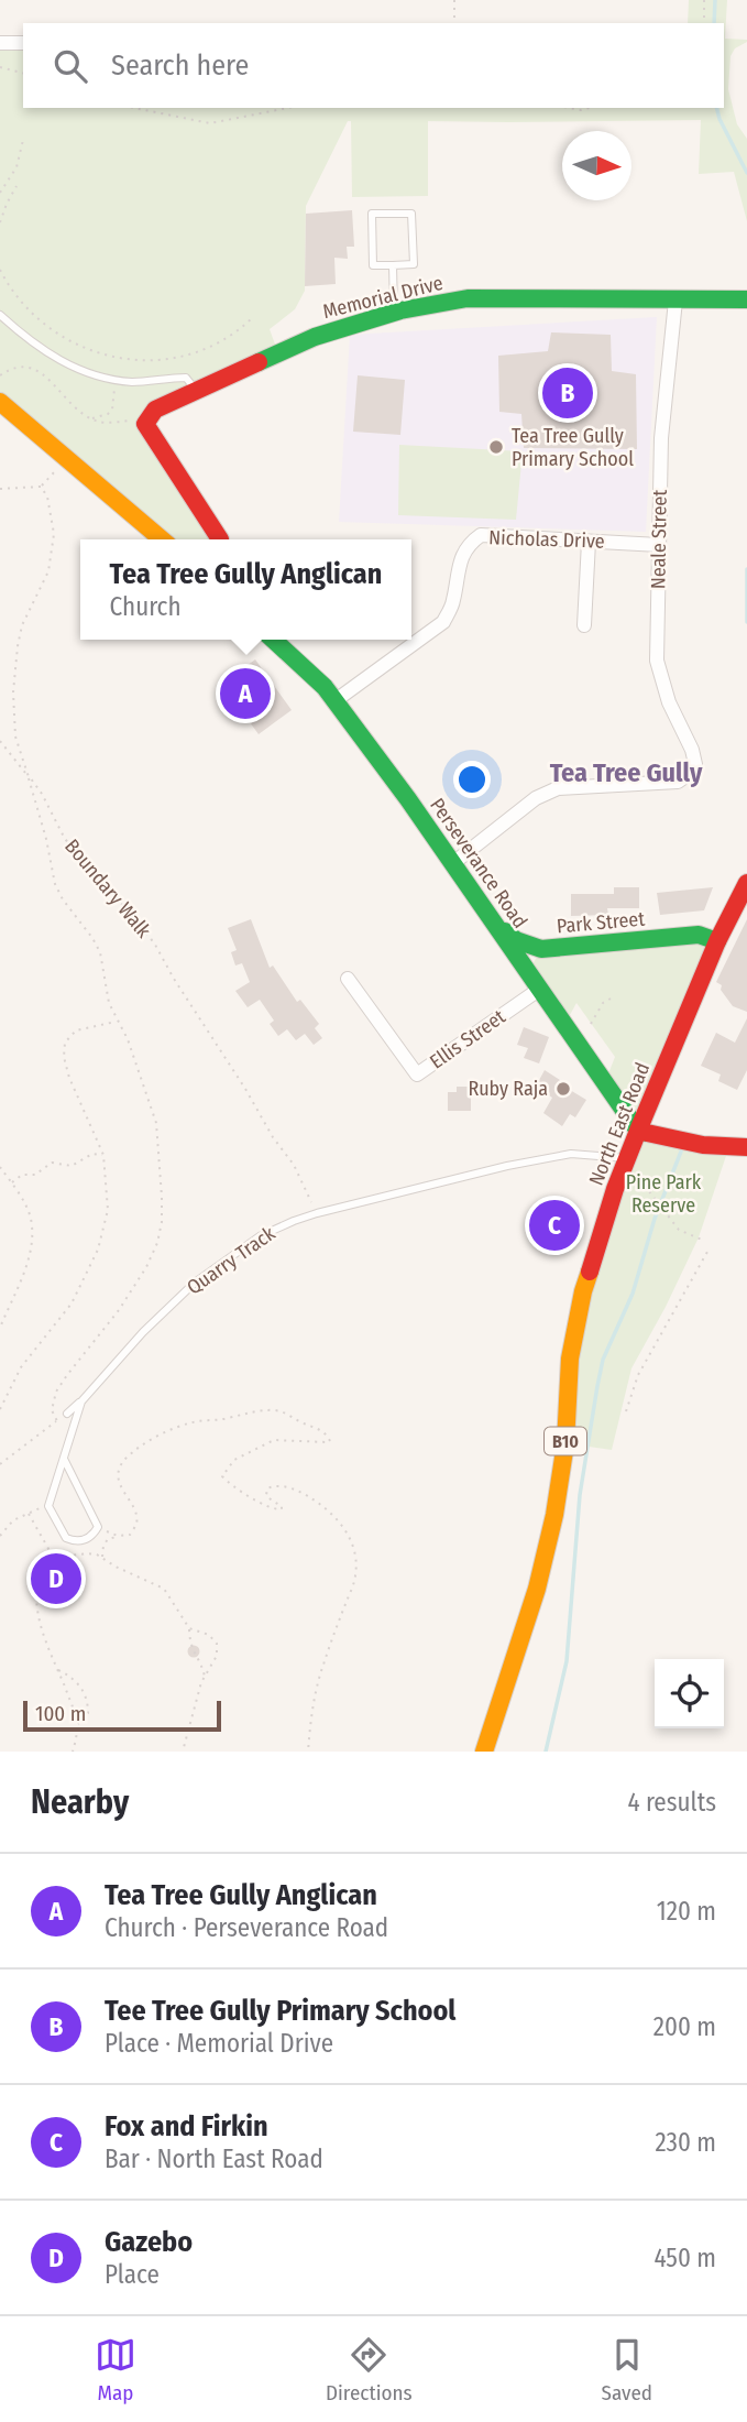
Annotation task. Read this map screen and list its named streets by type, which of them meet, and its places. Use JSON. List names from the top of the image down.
{
  "streets": {
    "street": [
      "Memorial Drive",
      "Nicholas Drive",
      "Neale Street",
      "Perseverance Road",
      "Park Street",
      "Ellis Street",
      "North East Road",
      "B10"
    ],
    "lane": ["Quarry Track"],
    "path": ["Boundary Walk"]
  },
  "crossings": [
    ["Memorial Drive", "Neale Street"],
    ["Nicholas Drive", "Neale Street"],
    ["Nicholas Drive", "Perseverance Road"],
    ["Neale Street", "Perseverance Road"],
    ["Perseverance Road", "Park Street"],
    ["Perseverance Road", "Ellis Street"],
    ["Perseverance Road", "North East Road"],
    ["Boundary Walk", "Quarry Track"],
    ["Park Street", "North East Road"],
    ["North East Road", "Quarry Track"]
  ],
  "districts": ["Tea Tree Gully"],
  "parks": ["Pine Park Reserve"],
  "places": ["Tea Tree Gully Primary School", "Ruby Raja"],
  "scale_bar": "100 m",
  "north": "right",
  "page": {
    "search": "Search here",
    "pins": [
      "B",
      "A",
      "C",
      "D"
    ],
    "popup": ["Tea Tree Gully Anglican", "Church"],
    "scale": "100 m",
    "heading": ["Nearby", "4 results"],
    "list": [
      {
        "mark": "A",
        "name": "Tea Tree Gully Anglican",
        "note": "Church · Perseverance Road",
        "value": "120 m"
      },
      {
        "mark": "B",
        "name": "Tee Tree Gully Primary School",
        "note": "Place · Memorial Drive",
        "value": "200 m"
      },
      {
        "mark": "C",
        "name": "Fox and Firkin",
        "note": "Bar · North East Road",
        "value": "230 m"
      },
      {
        "mark": "D",
        "name": "Gazebo",
        "note": "Place",
        "value": "450 m"
      }
    ],
    "nav": ["Map", "Directions", "Saved"]
  }
}
